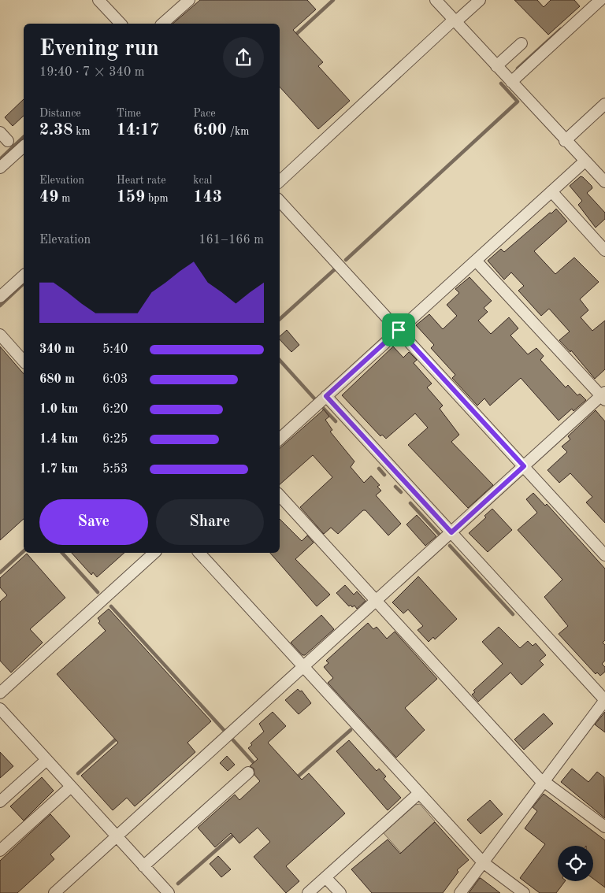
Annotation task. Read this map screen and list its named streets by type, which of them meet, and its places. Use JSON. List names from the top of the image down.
{
  "page": {
    "heading": ["Evening run", "19:40 · 7 × 340 m"],
    "stats": [
      ["Distance", "2.38 km"],
      ["Time", "14:17"],
      ["Pace", "6:00 /km"],
      ["Elevation", "49 m"],
      ["Heart rate", "159 bpm"],
      ["kcal", "143"]
    ],
    "chart": ["Elevation", "161–166 m"],
    "list": [
      {
        "name": "340 m",
        "note": "5:40"
      },
      {
        "name": "680 m",
        "note": "6:03"
      },
      {
        "name": "1.0 km",
        "note": "6:20"
      },
      {
        "name": "1.4 km",
        "note": "6:25"
      },
      {
        "name": "1.7 km",
        "note": "5:53"
      }
    ],
    "buttons": ["Save", "Share"]
  }
}
